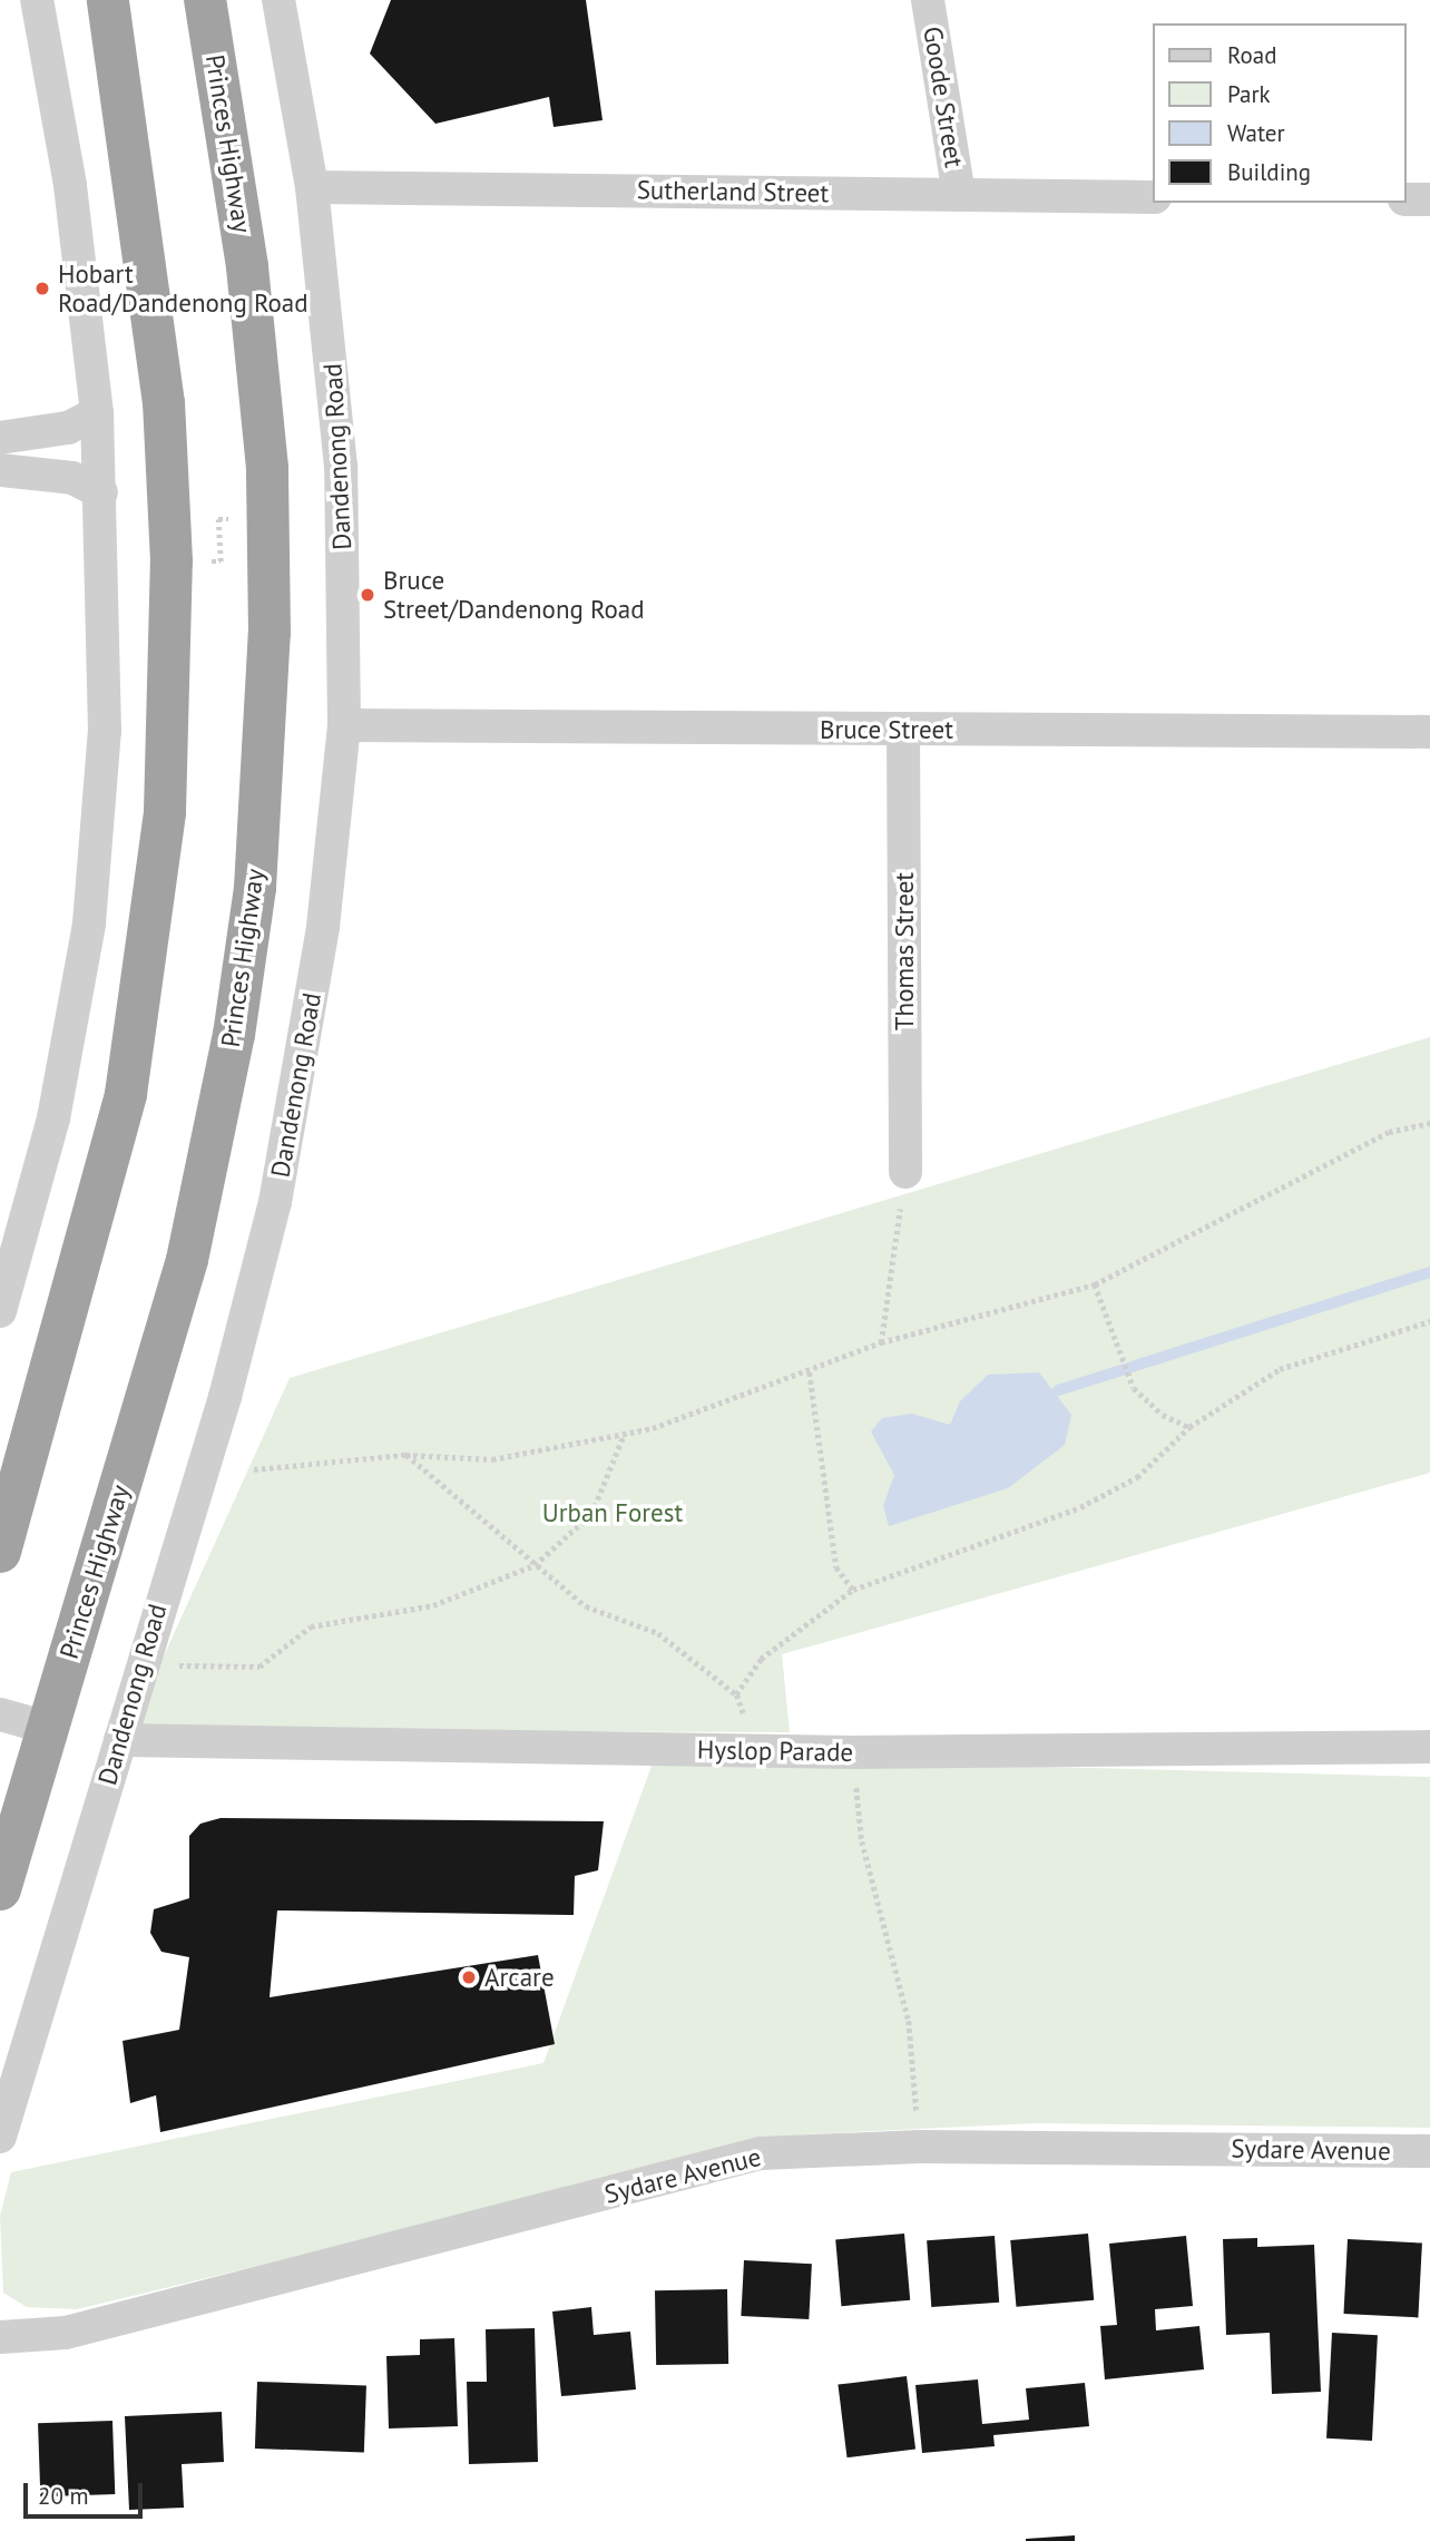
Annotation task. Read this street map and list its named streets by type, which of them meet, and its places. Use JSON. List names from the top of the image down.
{
  "streets": {
    "highway": ["Princes Highway"],
    "street": [
      "Goode Street",
      "Sutherland Street",
      "Dandenong Road",
      "Bruce Street",
      "Thomas Street",
      "Hyslop Parade",
      "Sydare Avenue"
    ]
  },
  "crossings": [
    ["Goode Street", "Sutherland Street"],
    ["Sutherland Street", "Dandenong Road"],
    ["Dandenong Road", "Bruce Street"],
    ["Dandenong Road", "Hyslop Parade"],
    ["Bruce Street", "Thomas Street"]
  ],
  "parks": ["Urban Forest"],
  "places": ["Hobart Road/Dandenong Road", "Bruce Street/Dandenong Road", "Arcare"],
  "legend": [
    "Road",
    "Park",
    "Water",
    "Building"
  ],
  "scale_bar": "20 m"
}
